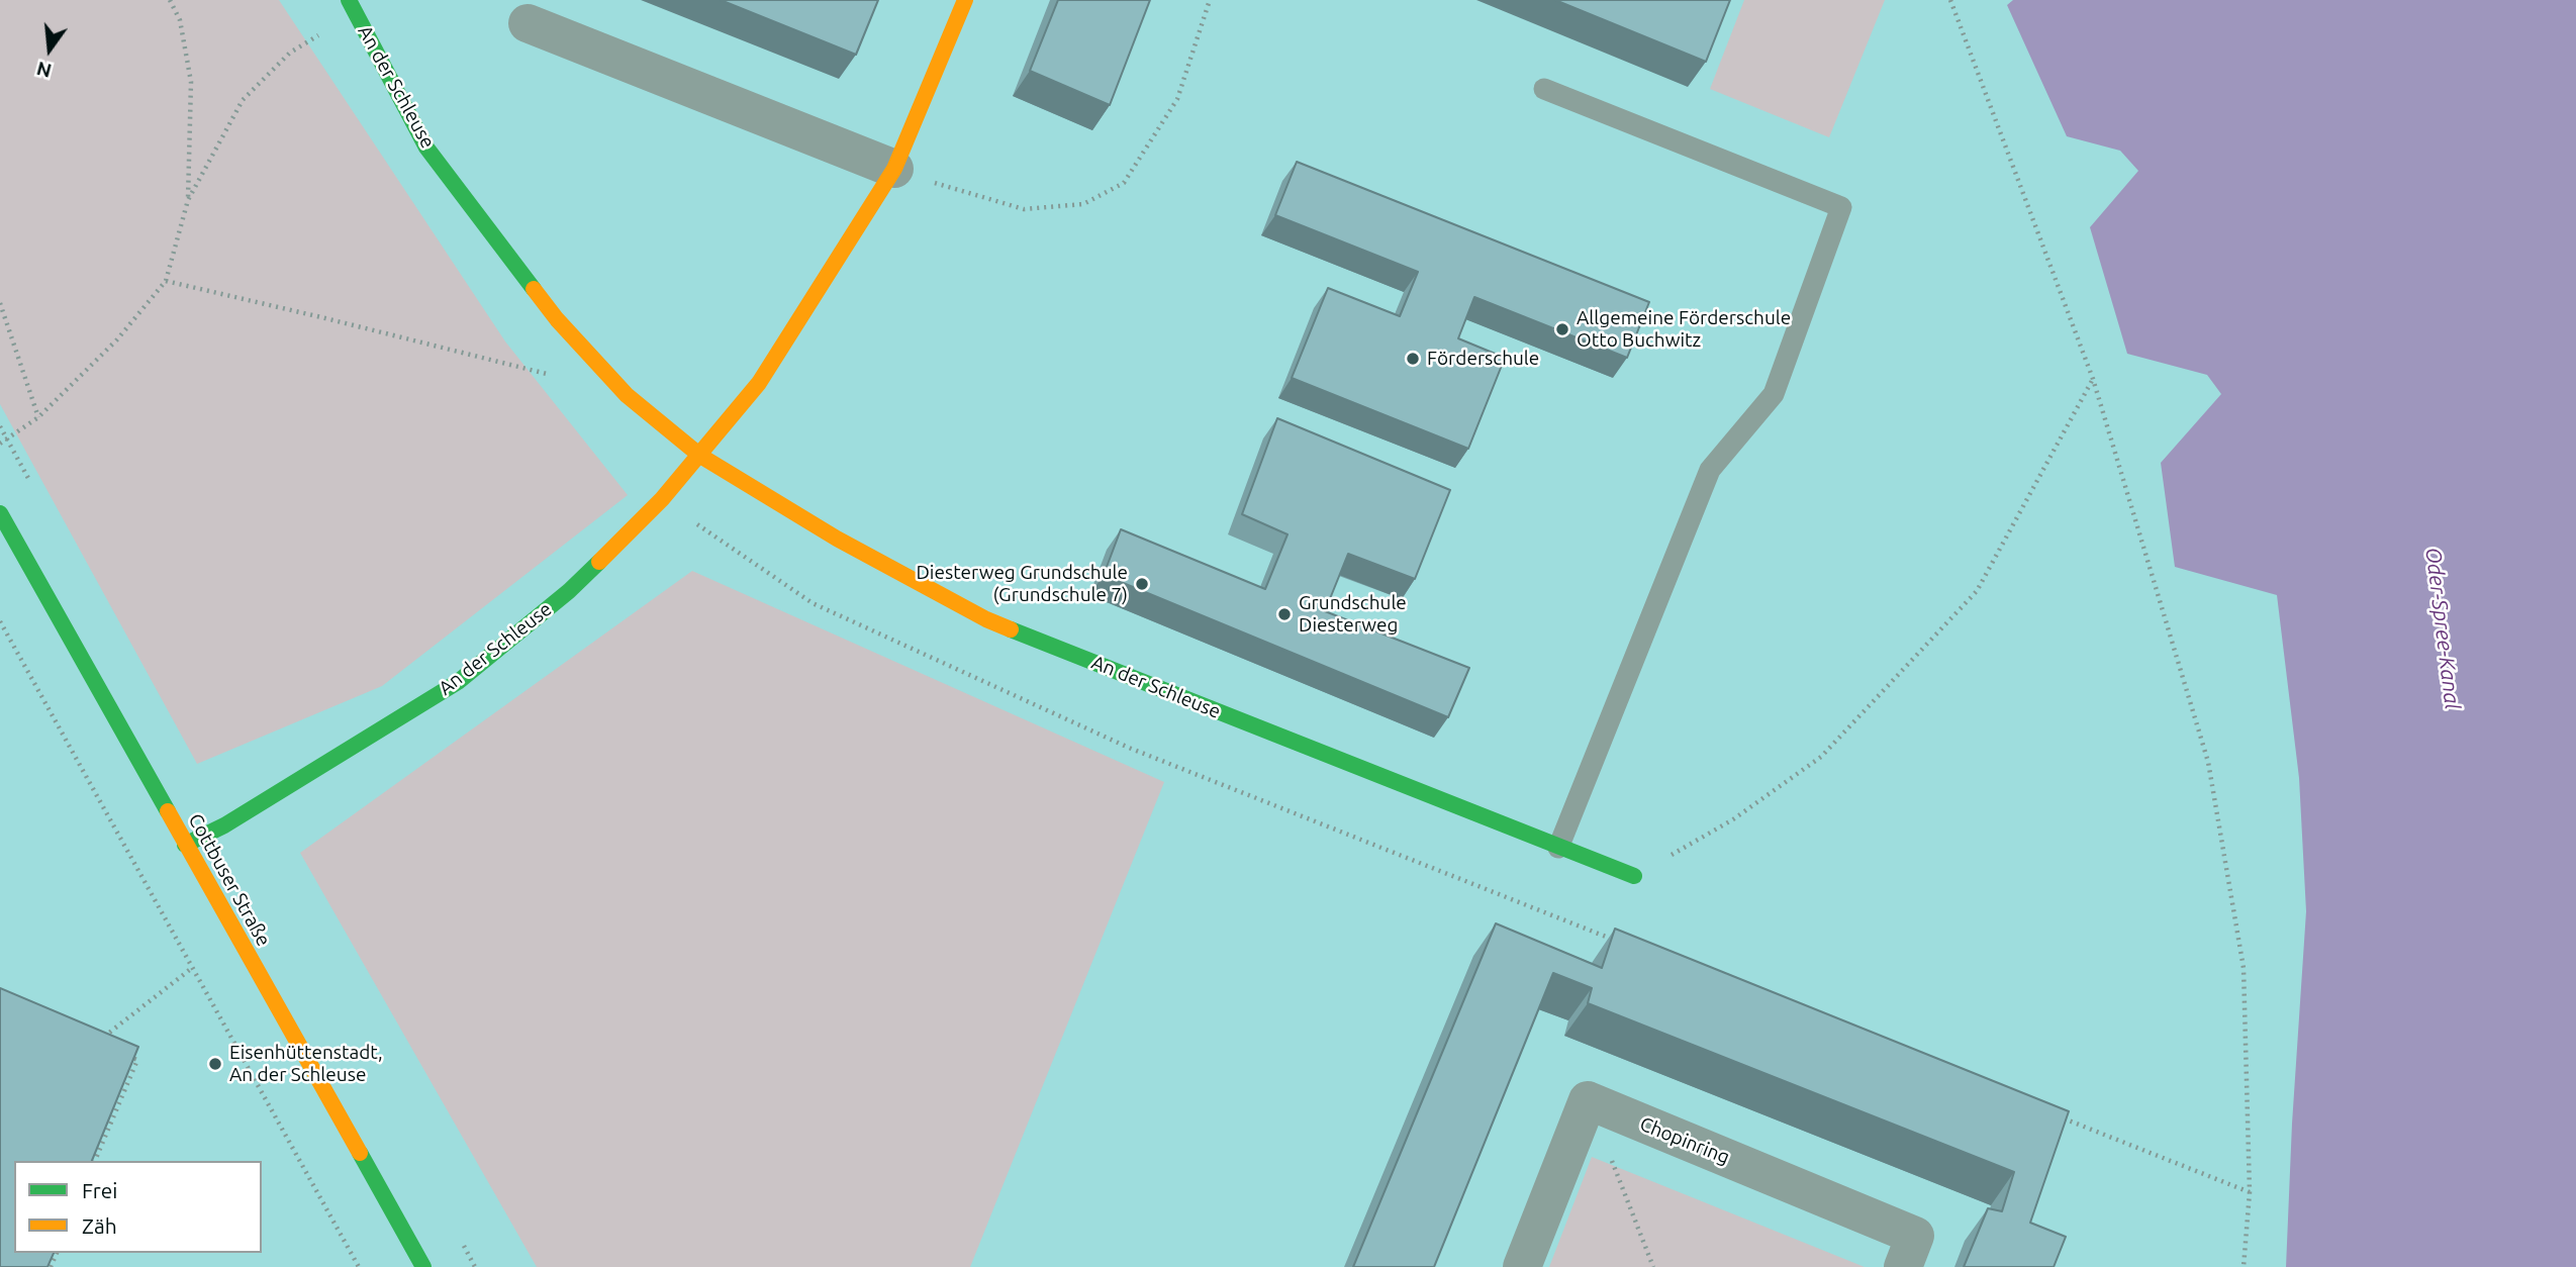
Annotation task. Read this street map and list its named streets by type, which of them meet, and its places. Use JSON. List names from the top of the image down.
{
  "streets": {
    "street": ["An der Schleuse", "Cottbuser Straße", "Chopinring"]
  },
  "crossings": [
    ["An der Schleuse", "Cottbuser Straße"]
  ],
  "water": ["Oder-Spree-Kanal"],
  "places": [
    "Allgemeine Förderschule Otto Buchwitz",
    "Förderschule",
    "Diesterweg Grundschule (Grundschule 7)",
    "Grundschule Diesterweg",
    "Eisenhüttenstadt, An der Schleuse"
  ],
  "legend": ["Frei", "Zäh"],
  "north": "bottom"
}
